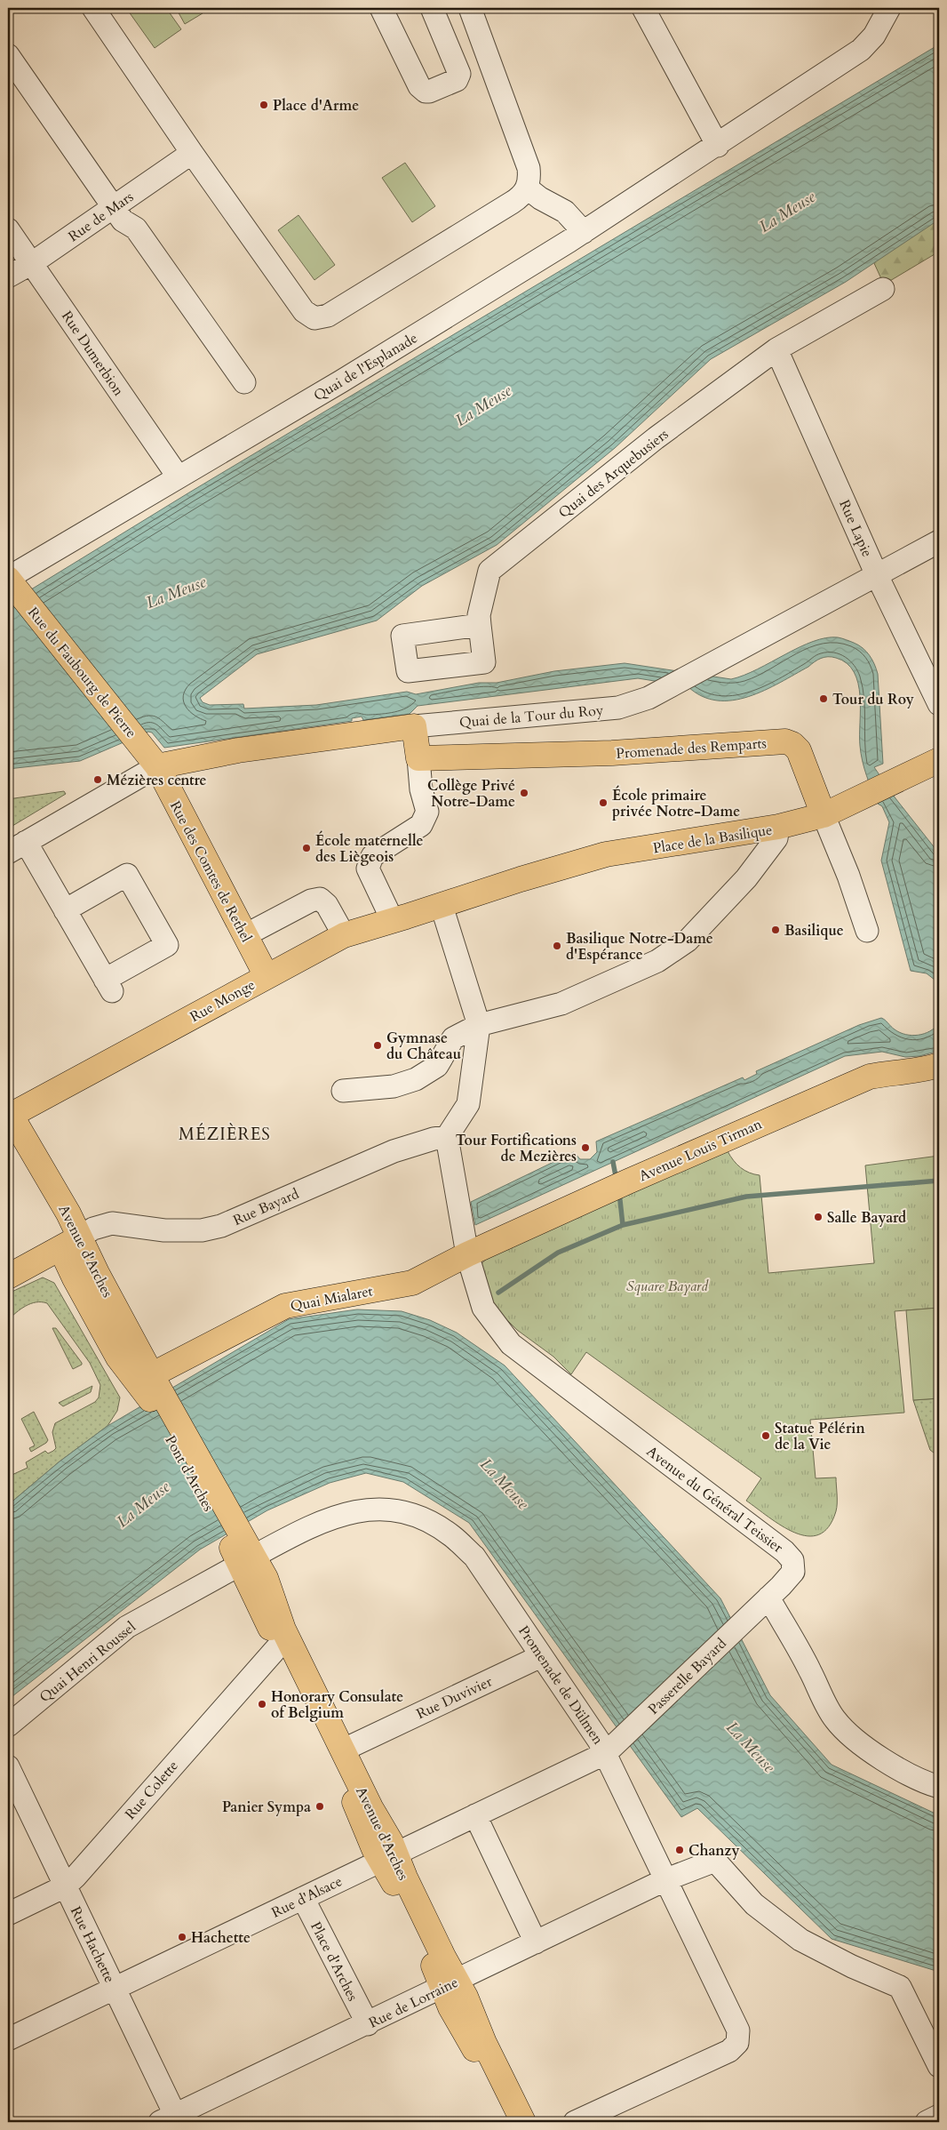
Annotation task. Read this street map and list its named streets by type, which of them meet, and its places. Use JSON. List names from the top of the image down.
{
  "streets": {
    "main road": [
      "Rue du Faubourg de Pierre",
      "Quai de la Tour du Roy",
      "Promenade des Remparts",
      "Place de la Basilique",
      "Rue des Comtes de Rethel",
      "Rue Monge",
      "Avenue Louis Tirman",
      "Avenue d'Arches",
      "Quai Mialaret",
      "Pont d'Arches"
    ],
    "street": [
      "Rue de Mars",
      "Rue Dumerbion",
      "Quai de l'Esplanade",
      "Quai des Arquebusiers",
      "Rue Lapie",
      "Rue Bayard",
      "Avenue du Général Teissier",
      "Quai Henri Roussel",
      "Passerelle Bayard",
      "Promenade de Dülmen",
      "Rue Duvivier",
      "Rue Colette",
      "Rue d'Alsace",
      "Rue Hachette",
      "Place d'Arches",
      "Rue de Lorraine"
    ]
  },
  "crossings": [
    ["Rue de Mars", "Rue Dumerbion"],
    ["Rue Dumerbion", "Quai de l'Esplanade"],
    ["Quai de l'Esplanade", "Rue du Faubourg de Pierre"],
    ["Quai des Arquebusiers", "Rue Lapie"],
    ["Rue Lapie", "Quai de la Tour du Roy"],
    ["Rue du Faubourg de Pierre", "Quai de la Tour du Roy"],
    ["Rue du Faubourg de Pierre", "Rue des Comtes de Rethel"],
    ["Quai de la Tour du Roy", "Rue des Comtes de Rethel"],
    ["Place de la Basilique", "Rue Monge"],
    ["Rue des Comtes de Rethel", "Rue Monge"],
    ["Rue Monge", "Avenue d'Arches"],
    ["Avenue Louis Tirman", "Quai Mialaret"],
    ["Avenue Louis Tirman", "Avenue du Général Teissier"],
    ["Rue Bayard", "Avenue d'Arches"],
    ["Rue Bayard", "Avenue du Général Teissier"],
    ["Avenue d'Arches", "Quai Mialaret"],
    ["Avenue d'Arches", "Pont d'Arches"],
    ["Avenue d'Arches", "Quai Henri Roussel"],
    ["Avenue d'Arches", "Promenade de Dülmen"],
    ["Avenue d'Arches", "Rue Duvivier"],
    ["Avenue d'Arches", "Rue Colette"],
    ["Avenue d'Arches", "Rue d'Alsace"],
    ["Avenue d'Arches", "Rue de Lorraine"],
    ["Quai Mialaret", "Pont d'Arches"],
    ["Quai Mialaret", "Avenue du Général Teissier"],
    ["Pont d'Arches", "Quai Henri Roussel"],
    ["Pont d'Arches", "Promenade de Dülmen"],
    ["Avenue du Général Teissier", "Passerelle Bayard"],
    ["Quai Henri Roussel", "Promenade de Dülmen"],
    ["Passerelle Bayard", "Promenade de Dülmen"],
    ["Passerelle Bayard", "Rue d'Alsace"],
    ["Promenade de Dülmen", "Rue Duvivier"],
    ["Promenade de Dülmen", "Rue d'Alsace"],
    ["Promenade de Dülmen", "Rue de Lorraine"],
    ["Rue Colette", "Rue Hachette"],
    ["Rue d'Alsace", "Rue Hachette"],
    ["Rue d'Alsace", "Place d'Arches"],
    ["Rue Hachette", "Rue de Lorraine"],
    ["Place d'Arches", "Rue de Lorraine"]
  ],
  "districts": ["MÉZIÈRES"],
  "water": ["La Meuse"],
  "parks": ["Square Bayard"],
  "places": [
    "Place d'Arme",
    "Tour du Roy",
    "Mézières centre",
    "Collège Privé Notre-Dame",
    "École primaire privée Notre-Dame",
    "École maternelle des Liègeois",
    "Basilique",
    "Basilique Notre-Dame d'Espérance",
    "Gymnase du Château",
    "Tour Fortifications de Mezières",
    "Salle Bayard",
    "Statue Pélérin de la Vie",
    "Honorary Consulate of Belgium",
    "Panier Sympa",
    "Chanzy",
    "Hachette"
  ]
}
